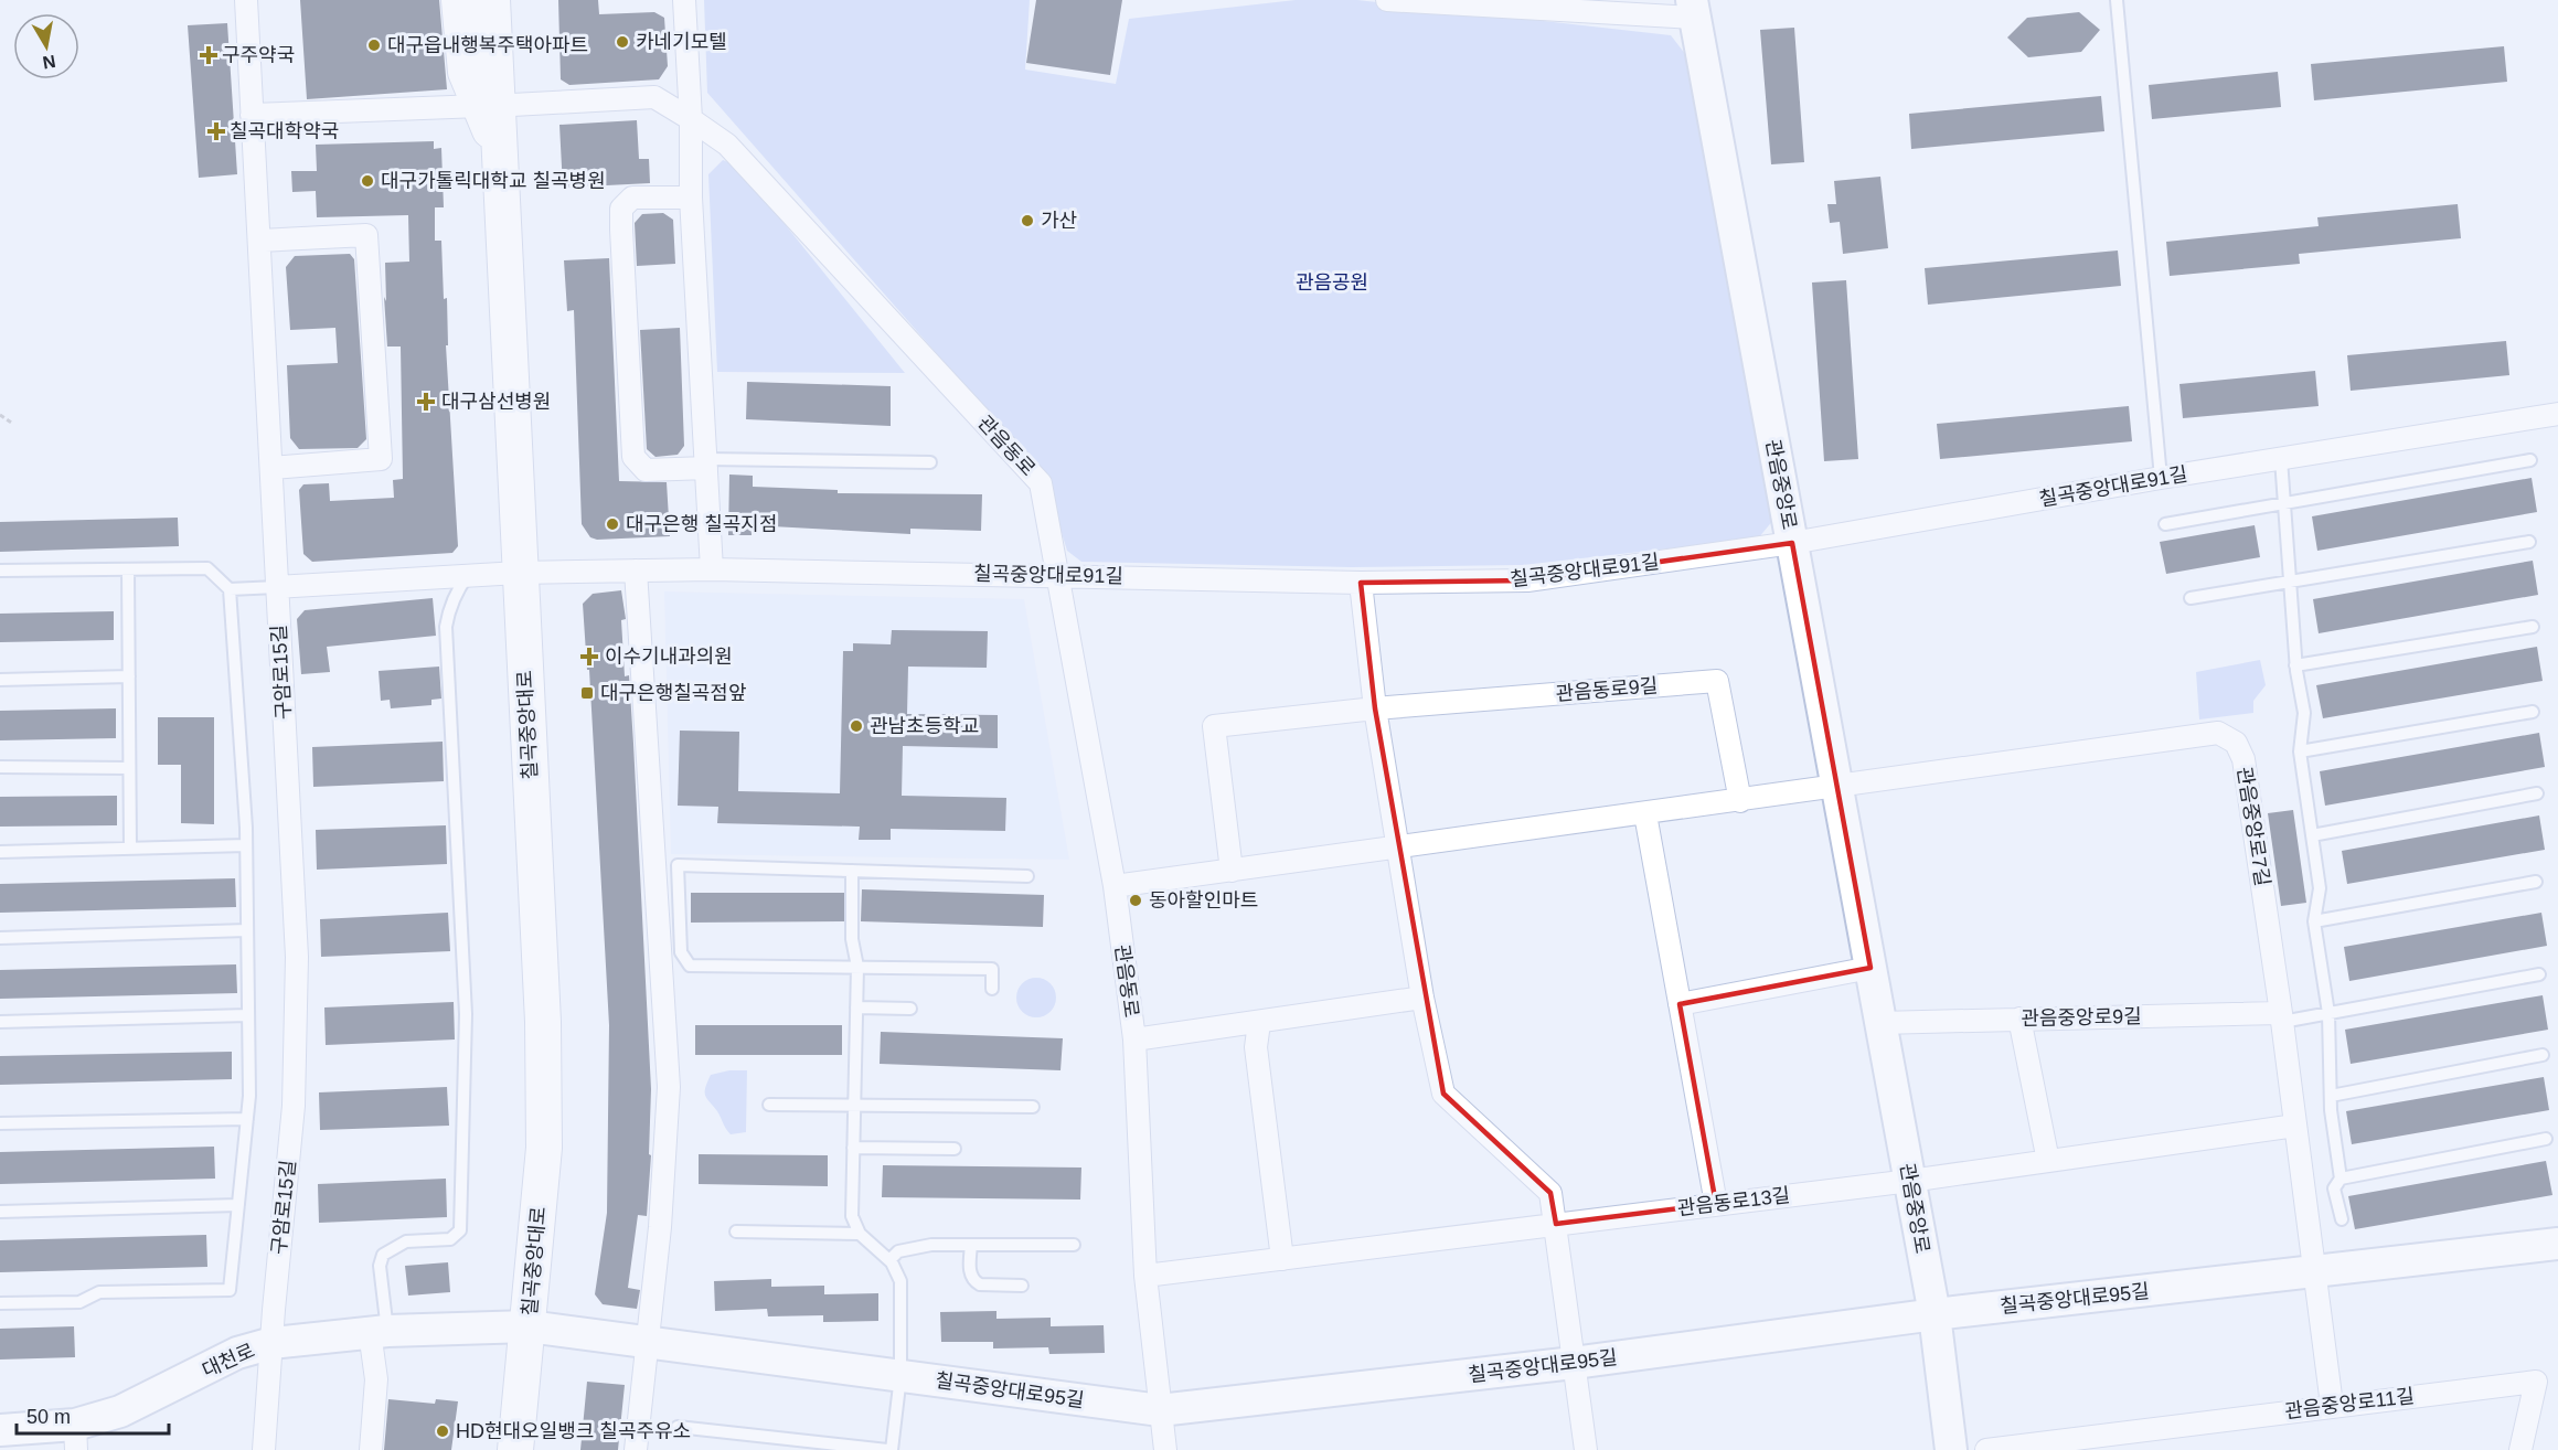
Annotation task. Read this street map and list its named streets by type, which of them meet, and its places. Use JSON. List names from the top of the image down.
{
  "streets": {
    "main road": [
      "관음중앙로",
      "칠곡중앙대로",
      "칠곡중앙대로95길",
      "대천로"
    ],
    "street": [
      "관음동로",
      "칠곡중앙대로91길",
      "구암로15길",
      "관음동로9길",
      "관음중앙로7길",
      "관음중앙로9길",
      "관음동로13길",
      "관음중앙로11길"
    ]
  },
  "crossings": [
    ["관음동로", "칠곡중앙대로91길"],
    ["관음동로", "구암로15길"],
    ["관음동로", "관음동로13길"],
    ["관음동로", "칠곡중앙대로95길"],
    ["관음중앙로", "칠곡중앙대로91길"],
    ["관음중앙로", "관음중앙로7길"],
    ["관음중앙로", "관음중앙로9길"],
    ["관음중앙로", "관음동로13길"],
    ["관음중앙로", "칠곡중앙대로95길"],
    ["칠곡중앙대로91길", "구암로15길"],
    ["칠곡중앙대로91길", "칠곡중앙대로"],
    ["구암로15길", "대천로"],
    ["칠곡중앙대로", "칠곡중앙대로95길"],
    ["칠곡중앙대로", "대천로"],
    ["관음중앙로7길", "관음중앙로9길"],
    ["관음중앙로7길", "칠곡중앙대로95길"],
    ["관음중앙로7길", "관음중앙로11길"],
    ["칠곡중앙대로95길", "대천로"]
  ],
  "parks": ["관음공원"],
  "places": {
    "other": [
      "카네기모텔",
      "대구읍내행복주택아파트",
      "대구가톨릭대학교 칠곡병원",
      "가산",
      "대구은행 칠곡지점",
      "관남초등학교",
      "동아할인마트",
      "HD현대오일뱅크 칠곡주유소"
    ],
    "health": [
      "구주약국",
      "칠곡대학약국",
      "대구삼선병원",
      "이수기내과의원"
    ],
    "transit": ["대구은행칠곡점앞"]
  },
  "scale_bar": "50 m",
  "north": "bottom"
}
